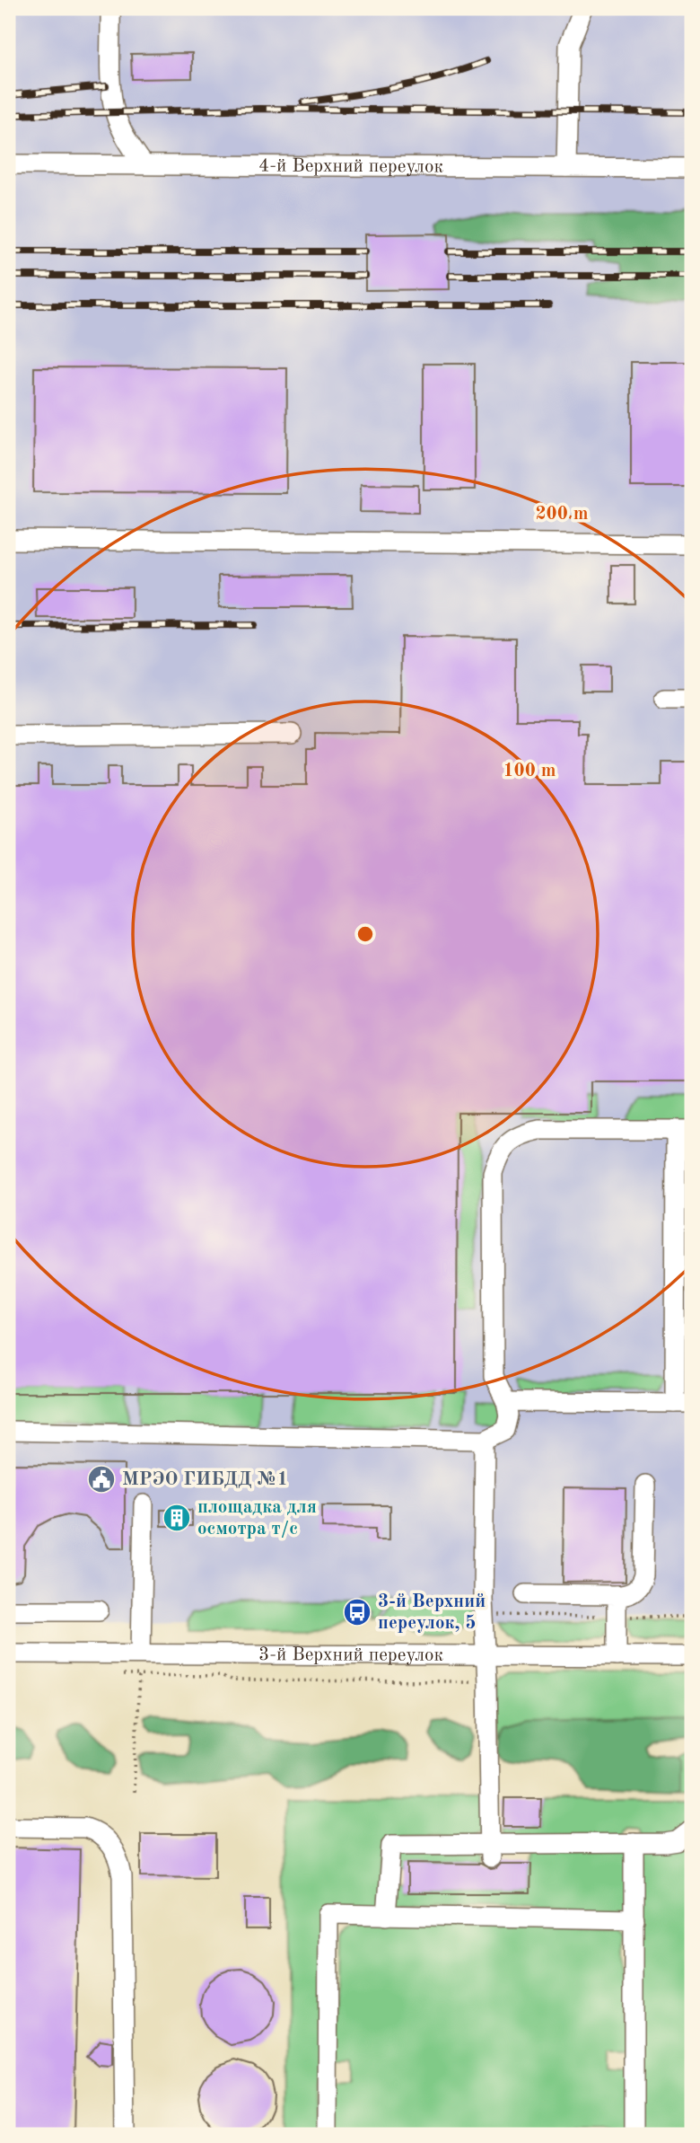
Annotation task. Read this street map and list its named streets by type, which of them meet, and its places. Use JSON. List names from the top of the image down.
{
  "streets": {
    "street": ["4-й Верхний переулок", "3-й Верхний переулок"]
  },
  "places": {
    "public building": ["МРЭО ГИБДД №1"],
    "building": ["площадка для осмотра т/с"],
    "bus stop": ["3-й Верхний переулок, 5"]
  },
  "rings": ["200 m", "100 m"]
}
